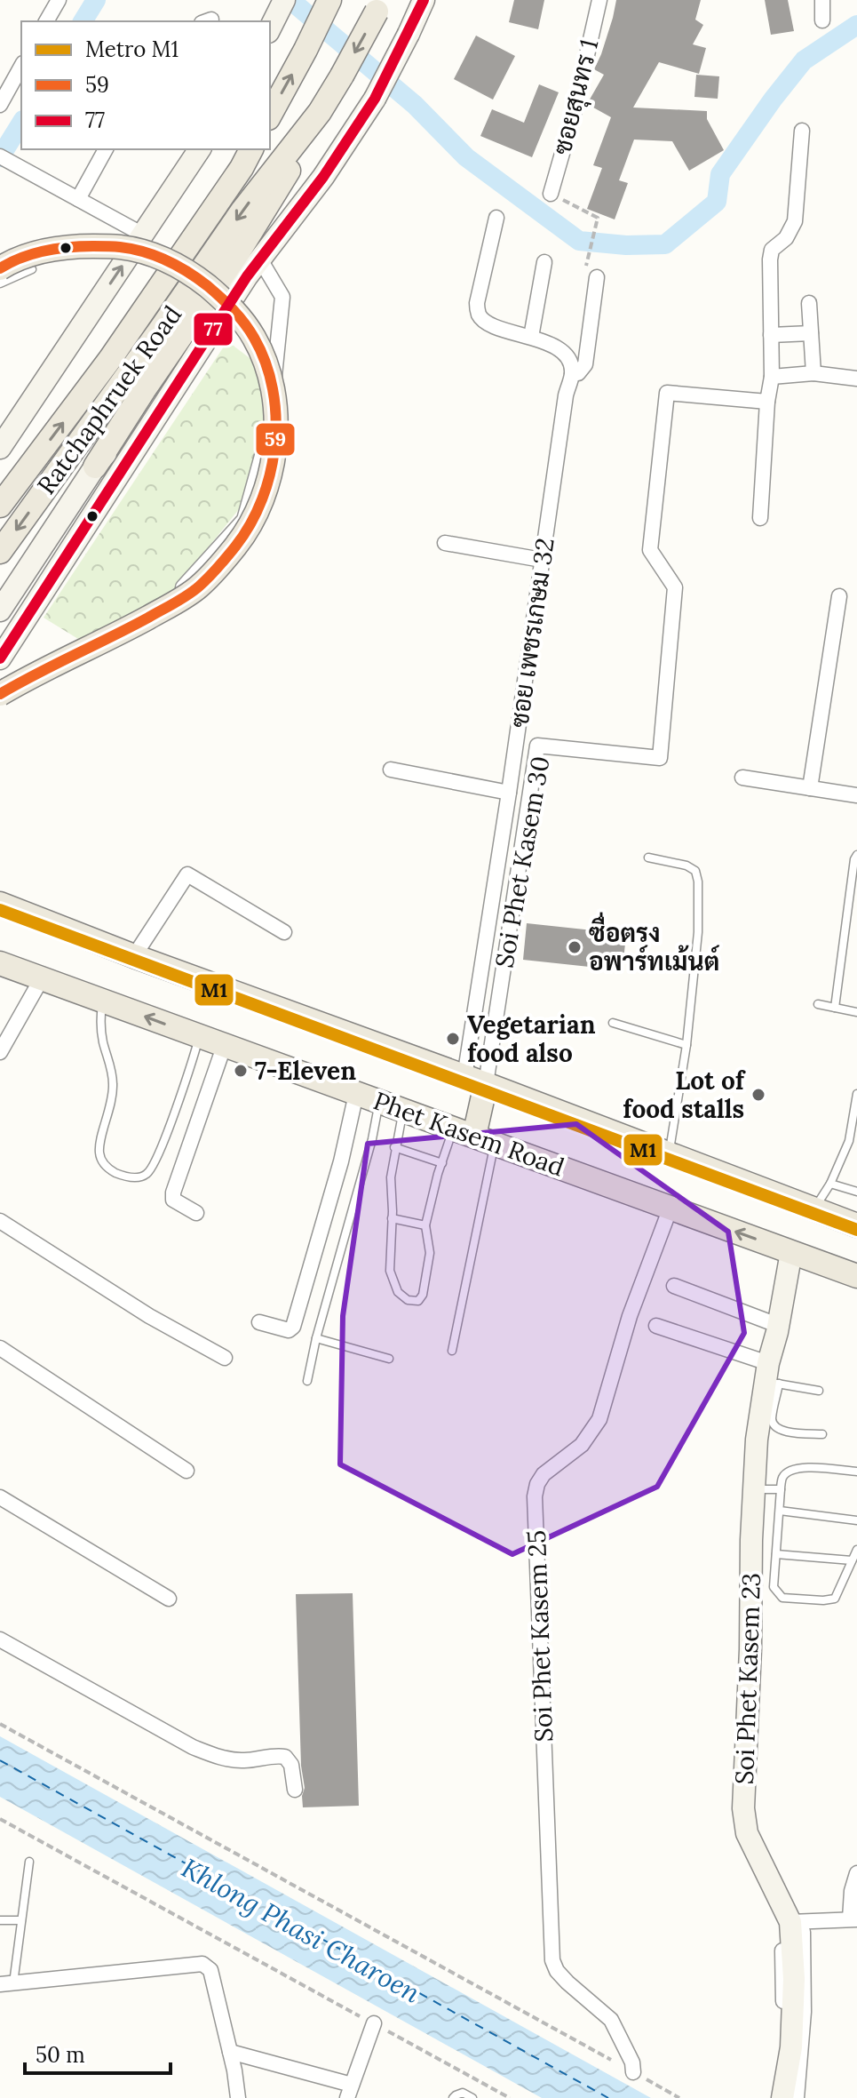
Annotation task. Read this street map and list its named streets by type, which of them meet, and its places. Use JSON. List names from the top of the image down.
{
  "streets": {
    "main road": ["Ratchaphruek Road", "Phet Kasem Road", "Soi Phet Kasem 23"],
    "street": [
      "ซอยสุนทร 1",
      "ซอย เพชรเกษม 32",
      "Soi Phet Kasem 30",
      "Soi Phet Kasem 25"
    ]
  },
  "crossings": [
    ["ซอย เพชรเกษม 32", "Soi Phet Kasem 30"],
    ["ซอย เพชรเกษม 32", "Phet Kasem Road"],
    ["Soi Phet Kasem 30", "Phet Kasem Road"],
    ["Phet Kasem Road", "Soi Phet Kasem 25"],
    ["Phet Kasem Road", "Soi Phet Kasem 23"]
  ],
  "water": ["Khlong Phasi Charoen"],
  "places": [
    "ซื่อตรง อพาร์ทเม้นต์",
    "Vegetarian food also",
    "7-Eleven",
    "Lot of food stalls"
  ],
  "lines": ["transit line 77", "transit line 59", "metro line M1"],
  "legend": ["Metro M1", "59", "77"],
  "scale_bar": "50 m"
}
